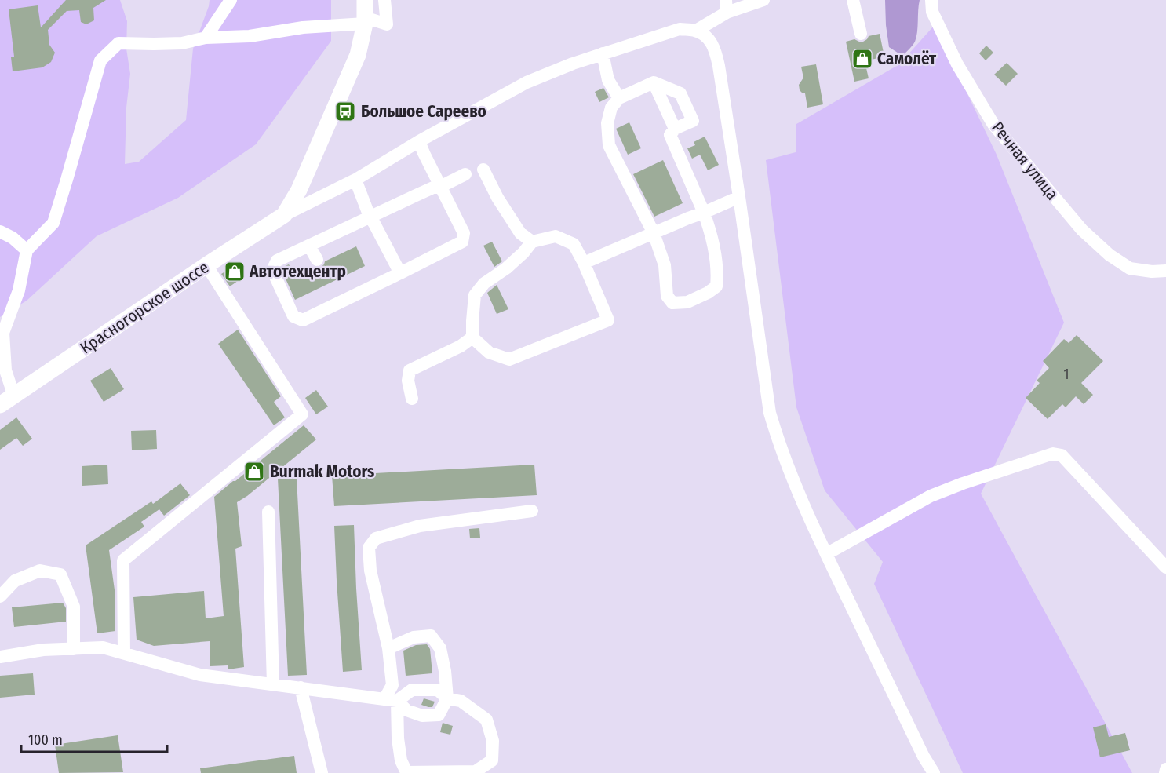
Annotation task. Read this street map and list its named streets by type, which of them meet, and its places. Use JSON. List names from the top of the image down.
{
  "streets": {
    "main road": ["Красногорское шоссе"],
    "street": ["Речная улица"]
  },
  "places": {
    "shop": ["Самолёт", "Автотехцентр", "Burmak Motors"],
    "bus stop": ["Большое Сареево"]
  },
  "house_numbers": ["1"],
  "scale_bar": "100 m"
}
